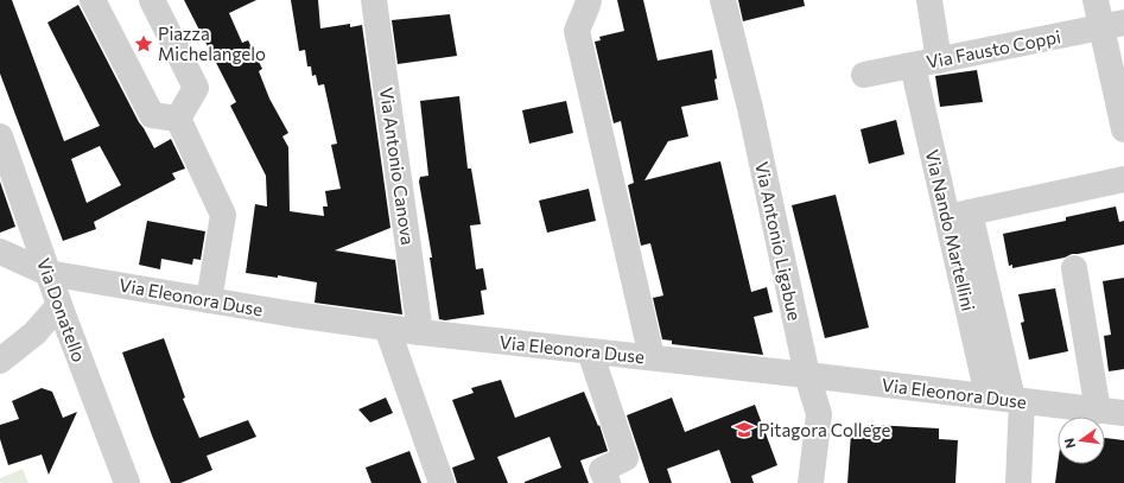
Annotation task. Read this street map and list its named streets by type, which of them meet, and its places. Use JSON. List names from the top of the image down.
{
  "streets": {
    "street": [
      "Via Fausto Coppi",
      "Via Antonio Canova",
      "Via Nando Martellini",
      "Via Antonio Ligabue",
      "Via Eleonora Duse",
      "Via Donatello"
    ]
  },
  "crossings": [
    ["Via Fausto Coppi", "Via Nando Martellini"],
    ["Via Antonio Canova", "Via Eleonora Duse"],
    ["Via Nando Martellini", "Via Eleonora Duse"],
    ["Via Antonio Ligabue", "Via Eleonora Duse"],
    ["Via Eleonora Duse", "Via Donatello"]
  ],
  "places": {
    "place": ["Piazza Michelangelo"],
    "school or university": ["Pitagora College"]
  },
  "north": "left"
}
